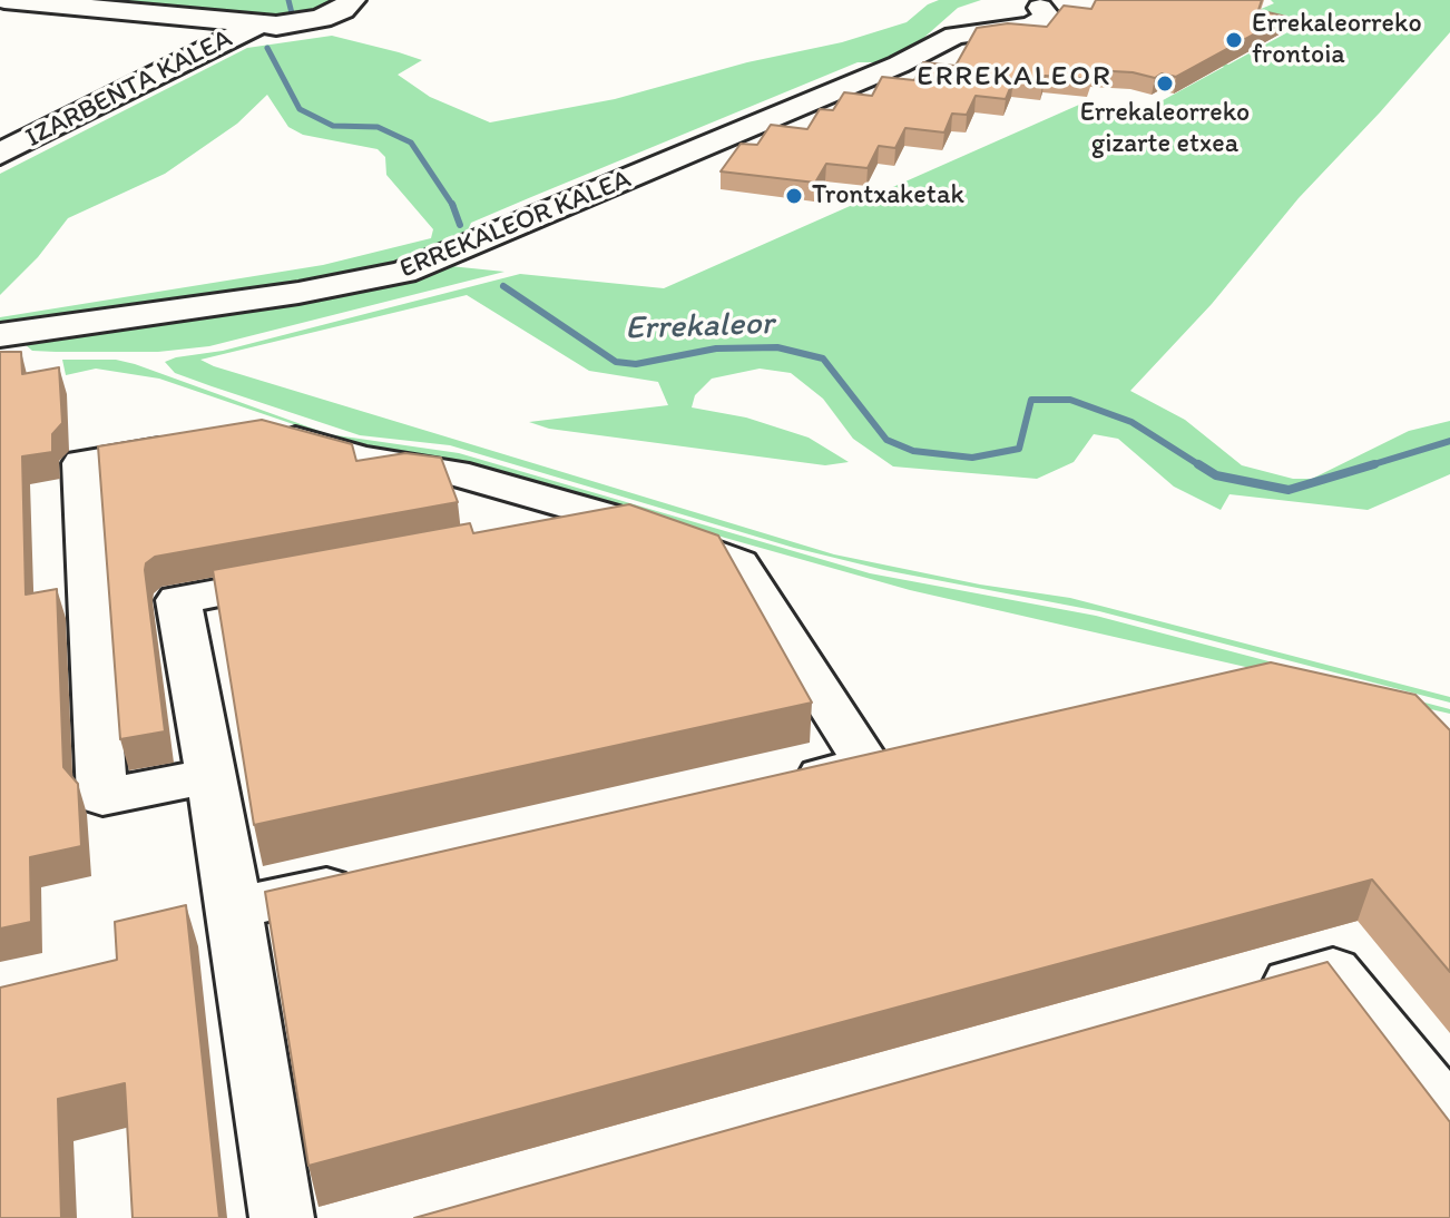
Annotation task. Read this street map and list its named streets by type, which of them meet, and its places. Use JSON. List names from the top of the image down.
{
  "streets": {
    "main road": ["IZARBENTA KALEA"],
    "street": ["ERREKALEOR KALEA"]
  },
  "districts": ["ERREKALEOR"],
  "water": ["Errekaleor"],
  "places": ["Errekaleorreko frontoia", "Errekaleorreko gizarte etxea", "Trontxaketak"]
}
